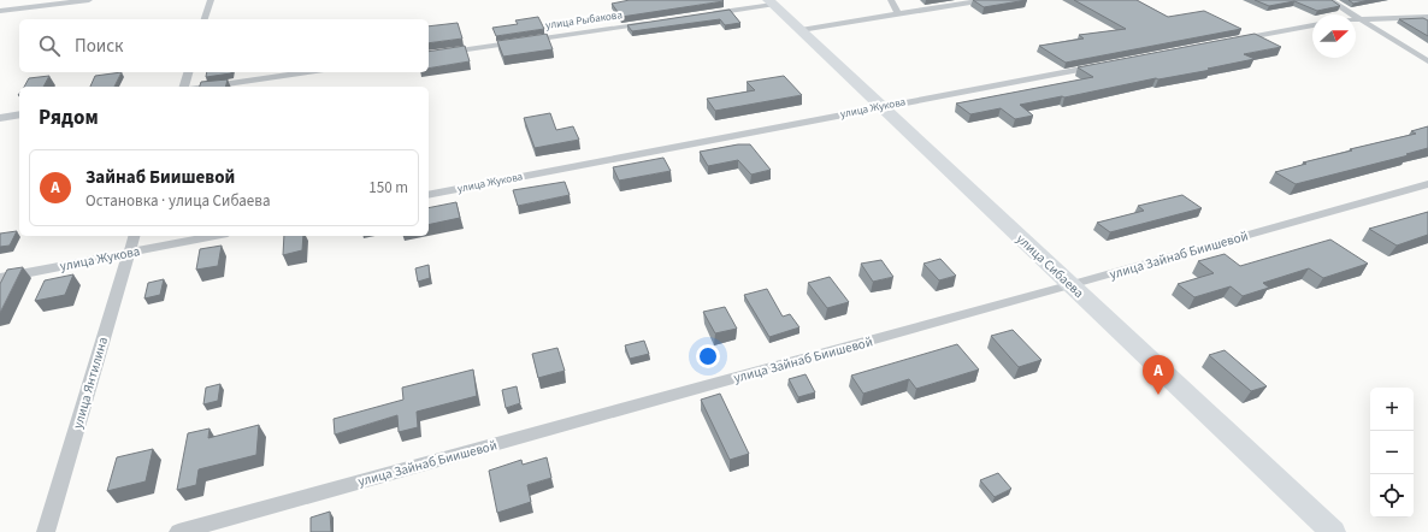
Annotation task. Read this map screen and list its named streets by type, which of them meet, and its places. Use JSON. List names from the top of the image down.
{
  "streets": {
    "main road": ["улица Сибаева"],
    "street": [
      "улица Рыбакова",
      "улица Жукова",
      "улица Зайнаб Биишевой",
      "улица Янтилина"
    ]
  },
  "crossings": [
    ["улица Жукова", "улица Сибаева"],
    ["улица Жукова", "улица Янтилина"],
    ["улица Зайнаб Биишевой", "улица Сибаева"]
  ],
  "north": "right",
  "page": {
    "search": "Поиск",
    "heading": "Рядом",
    "list": [
      {
        "mark": "A",
        "name": "Зайнаб Биишевой",
        "note": "Остановка · улица Сибаева",
        "value": "150 m"
      }
    ],
    "pins": "A",
    "map_buttons": ["+", "−"]
  }
}
